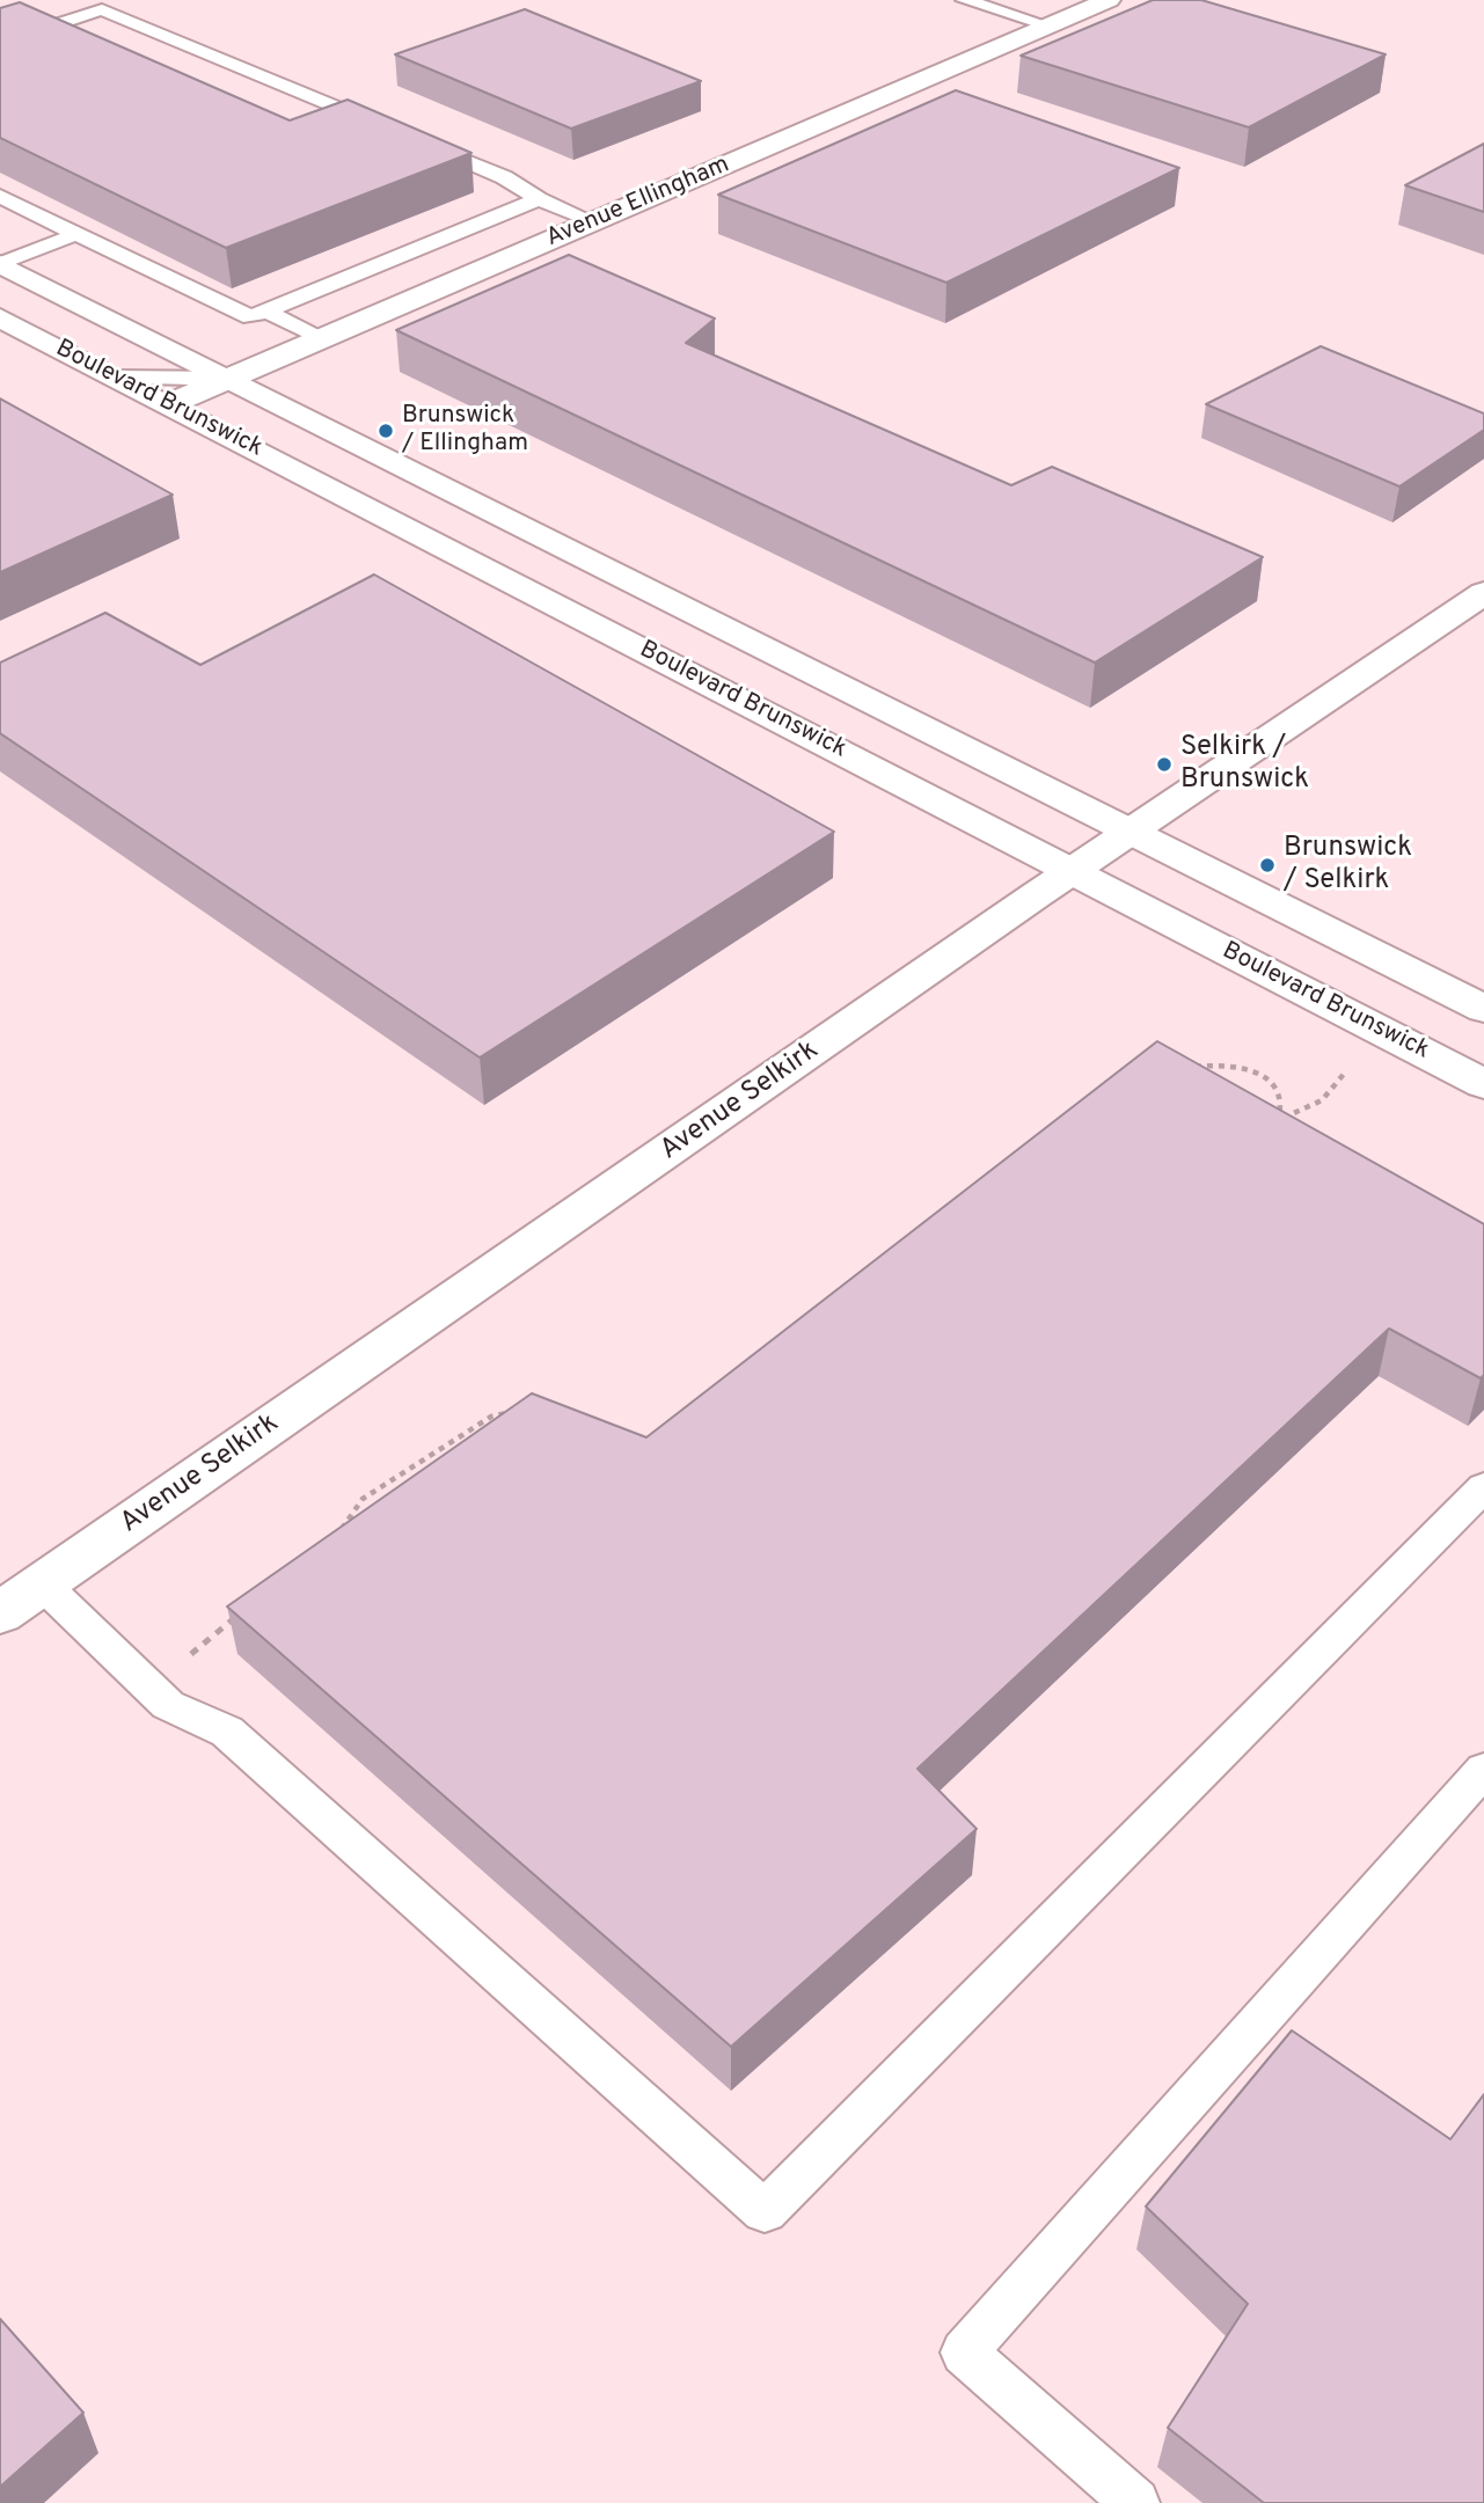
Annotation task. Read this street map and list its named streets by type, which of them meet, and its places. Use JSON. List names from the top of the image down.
{
  "streets": {
    "street": ["Avenue Ellingham", "Boulevard Brunswick", "Avenue Selkirk"]
  },
  "crossings": [
    ["Avenue Ellingham", "Boulevard Brunswick"],
    ["Boulevard Brunswick", "Avenue Selkirk"]
  ],
  "places": ["Brunswick / Ellingham", "Selkirk / Brunswick", "Brunswick / Selkirk"]
}
